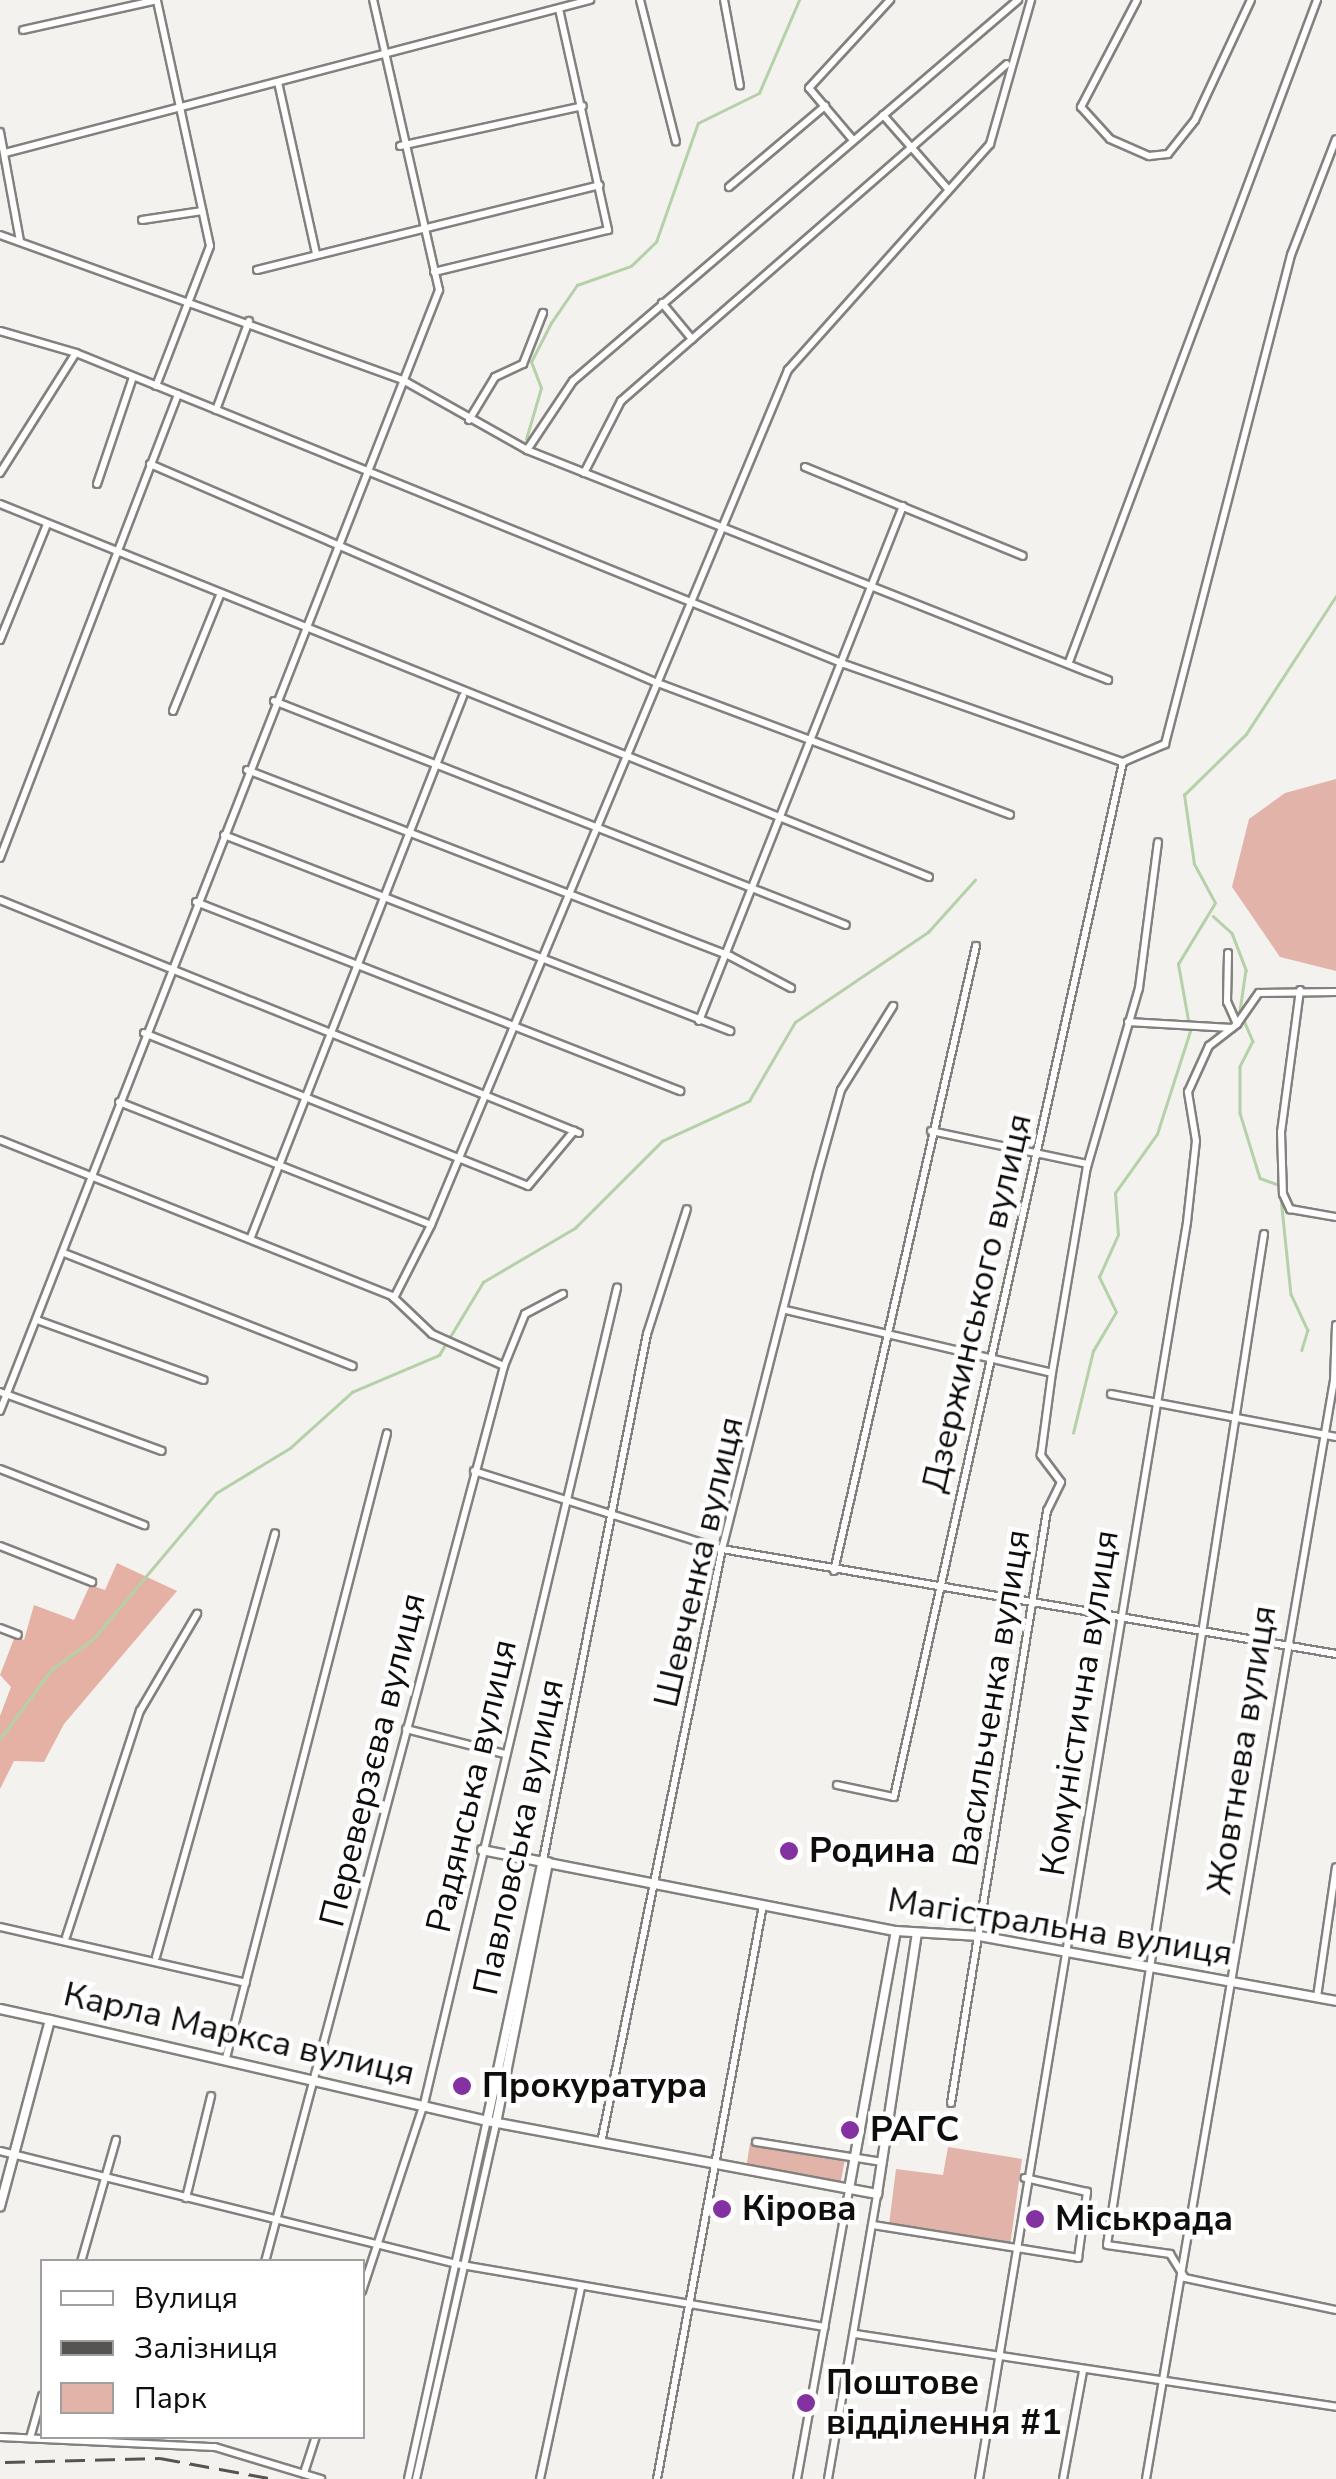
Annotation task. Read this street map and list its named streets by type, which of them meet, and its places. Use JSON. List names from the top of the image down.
{
  "streets": {
    "street": [
      "Дзержинського вулиця",
      "Шевченка вулиця",
      "Васильченка вулиця",
      "Комуністична вулиця",
      "Жовтнева вулиця",
      "Переверзєва вулиця",
      "Радянська вулиця",
      "Павловська вулиця",
      "Магістральна вулиця",
      "Карла Маркса вулиця"
    ]
  },
  "crossings": [
    ["Шевченка вулиця", "Магістральна вулиця"],
    ["Шевченка вулиця", "Карла Маркса вулиця"],
    ["Васильченка вулиця", "Магістральна вулиця"],
    ["Комуністична вулиця", "Магістральна вулиця"],
    ["Жовтнева вулиця", "Магістральна вулиця"],
    ["Переверзєва вулиця", "Карла Маркса вулиця"],
    ["Радянська вулиця", "Магістральна вулиця"],
    ["Радянська вулиця", "Карла Маркса вулиця"],
    ["Павловська вулиця", "Магістральна вулиця"],
    ["Павловська вулиця", "Карла Маркса вулиця"]
  ],
  "places": [
    "Родина",
    "Прокуратура",
    "РАГС",
    "Кірова",
    "Міськрада",
    "Поштове відділення #1"
  ],
  "legend": ["Вулиця", "Залізниця", "Парк"]
}
